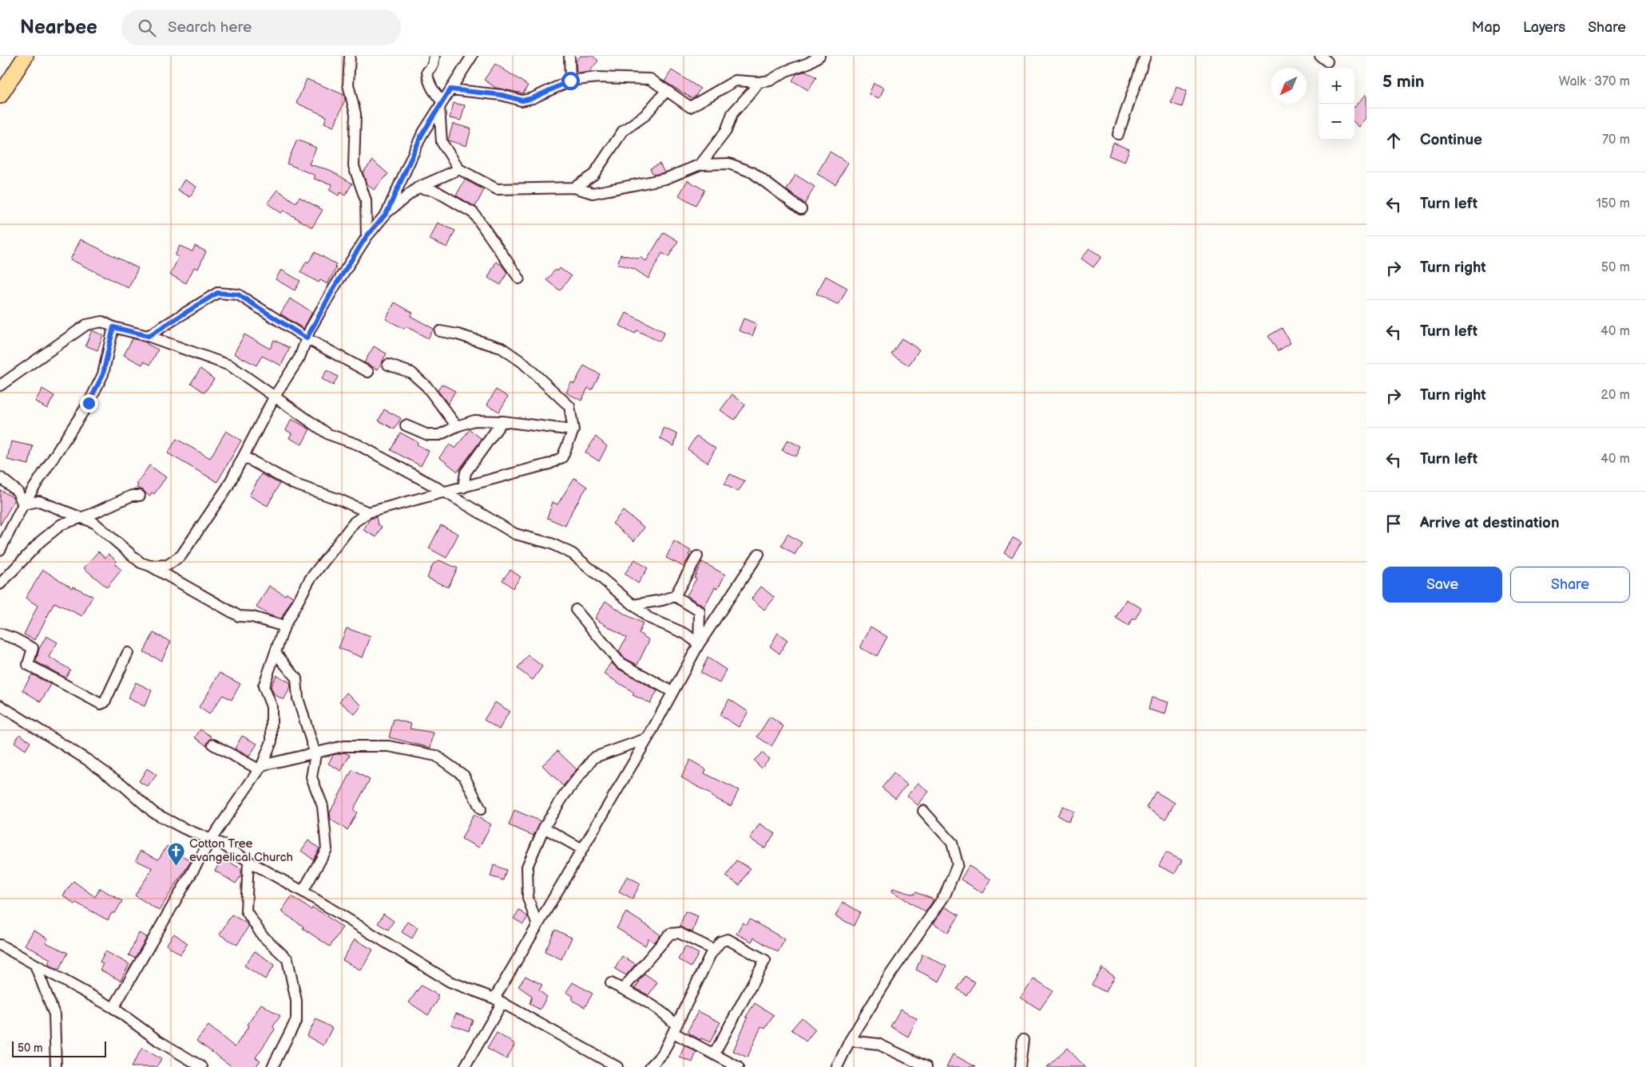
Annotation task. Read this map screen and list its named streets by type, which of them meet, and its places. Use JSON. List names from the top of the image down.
{
  "places": {
    "church": ["Cotton Tree evangelical Church"]
  },
  "scale_bar": "50 m",
  "north": "bottom left",
  "page": {
    "header": "Nearbee",
    "search": "Search here",
    "nav": ["Map", "Layers", "Share"],
    "heading": ["5 min", "Walk · 370 m"],
    "map_buttons": ["+", "−"],
    "list": [
      ["Continue", "70 m"],
      ["Turn left", "150 m"],
      ["Turn right", "50 m"],
      ["Turn left", "40 m"],
      ["Turn right", "20 m"],
      ["Turn left", "40 m"],
      "Arrive at destination"
    ],
    "buttons": ["Save", "Share"],
    "scale": "50 m"
  }
}
